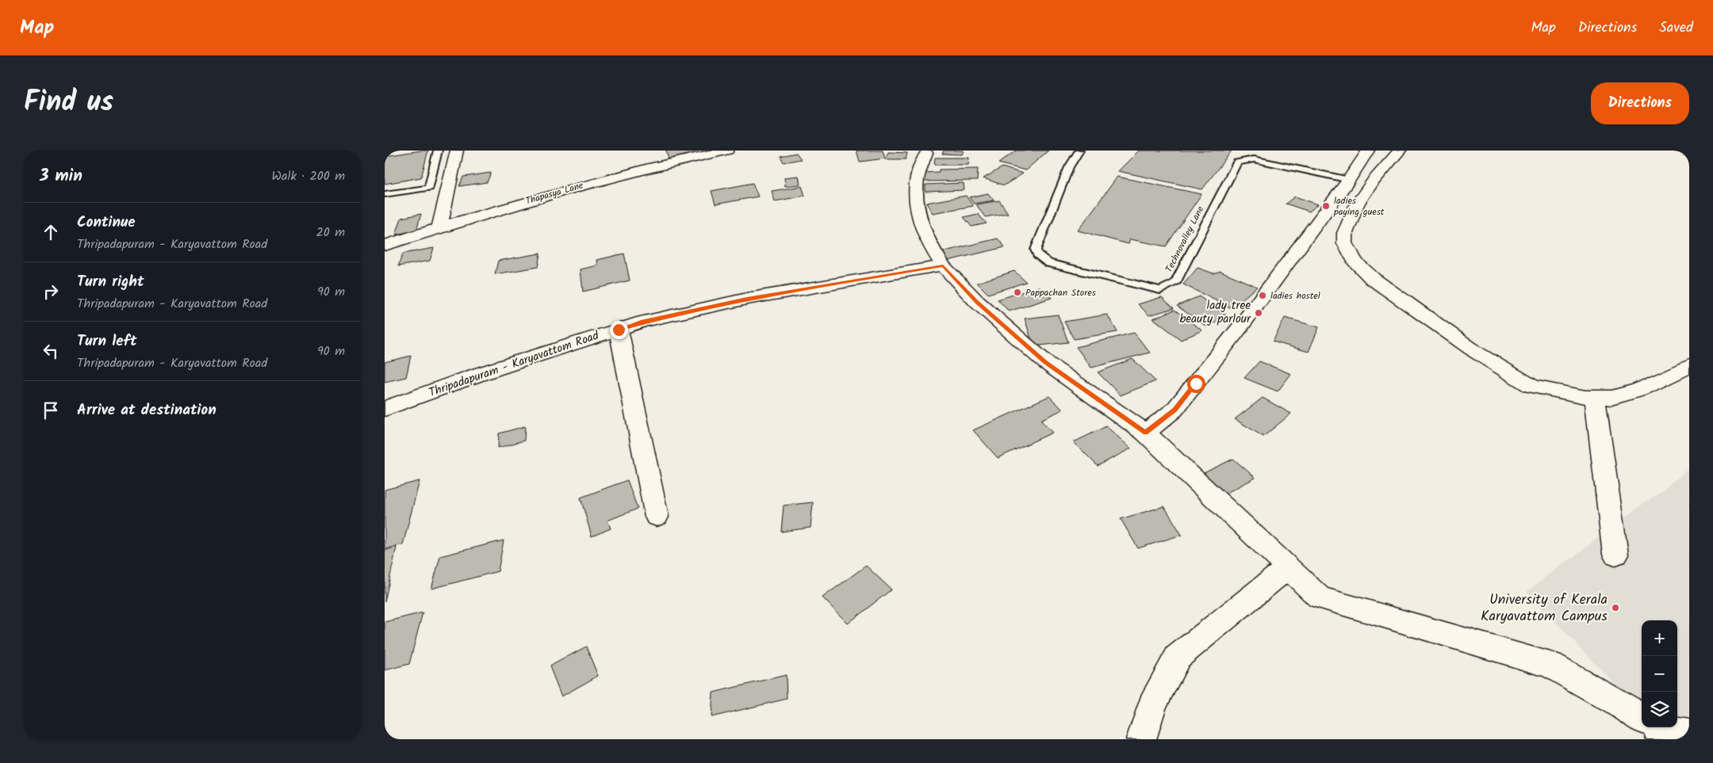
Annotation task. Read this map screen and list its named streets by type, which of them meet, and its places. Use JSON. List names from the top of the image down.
{
  "streets": {
    "street": ["Thapasya Lane", "Thripadapuram - Karyavattom Road"],
    "lane": ["Technovalley Lane"]
  },
  "places": [
    "ladies paying guest",
    "Pappachan Stores",
    "ladies hostel",
    "lady tree beauty parlour",
    "University of Kerala Karyavattom Campus"
  ],
  "page": {
    "header": "Map",
    "nav": ["Map", "Directions", "Saved"],
    "title": "Find us",
    "buttons": "Directions",
    "heading": ["3 min", "Walk · 200 m"],
    "list": [
      ["Continue", "Thripadapuram - Karyavattom Road", "20 m"],
      ["Turn right", "Thripadapuram - Karyavattom Road", "90 m"],
      ["Turn left", "Thripadapuram - Karyavattom Road", "90 m"],
      "Arrive at destination"
    ],
    "map_buttons": ["+", "−"]
  }
}
